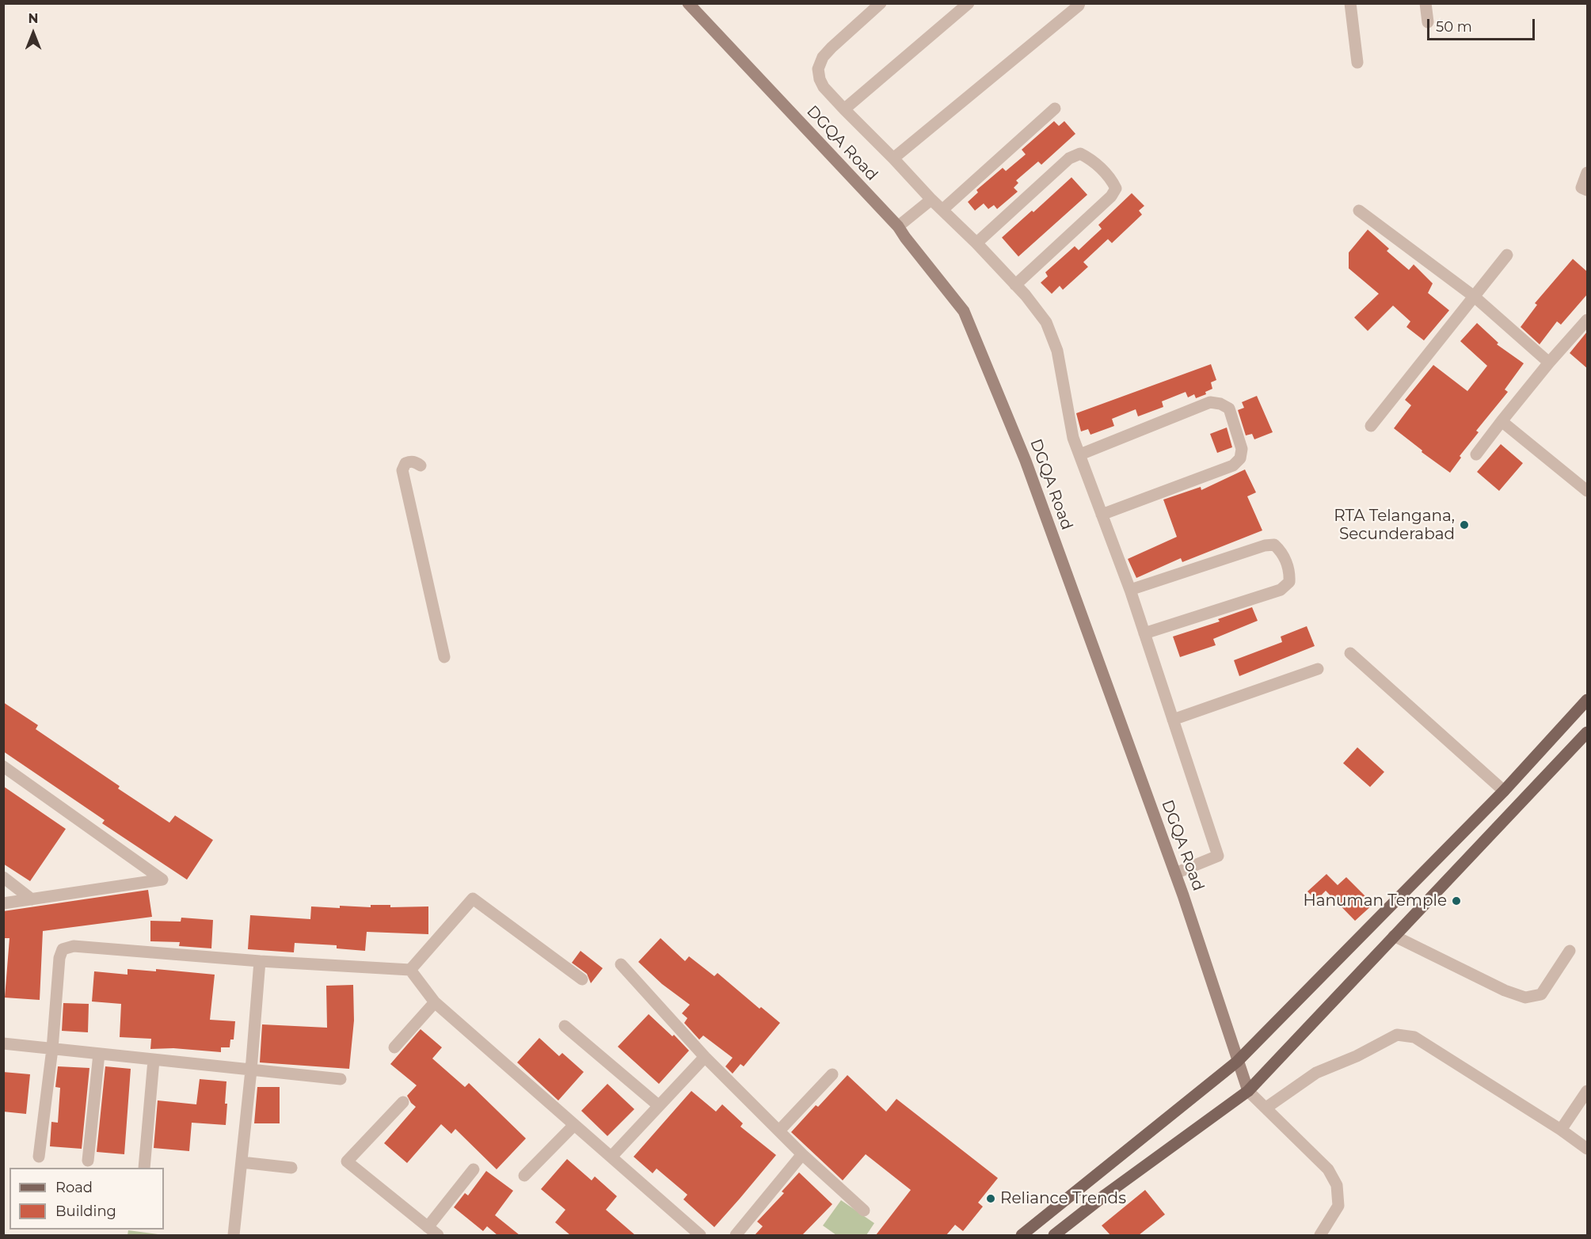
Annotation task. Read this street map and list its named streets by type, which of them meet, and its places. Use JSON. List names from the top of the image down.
{
  "streets": {
    "main road": ["DGQA Road"]
  },
  "places": ["RTA Telangana, Secunderabad", "Hanuman Temple", "Reliance Trends"],
  "legend": ["Road", "Building"],
  "scale_bar": "50 m",
  "north": "top"
}
